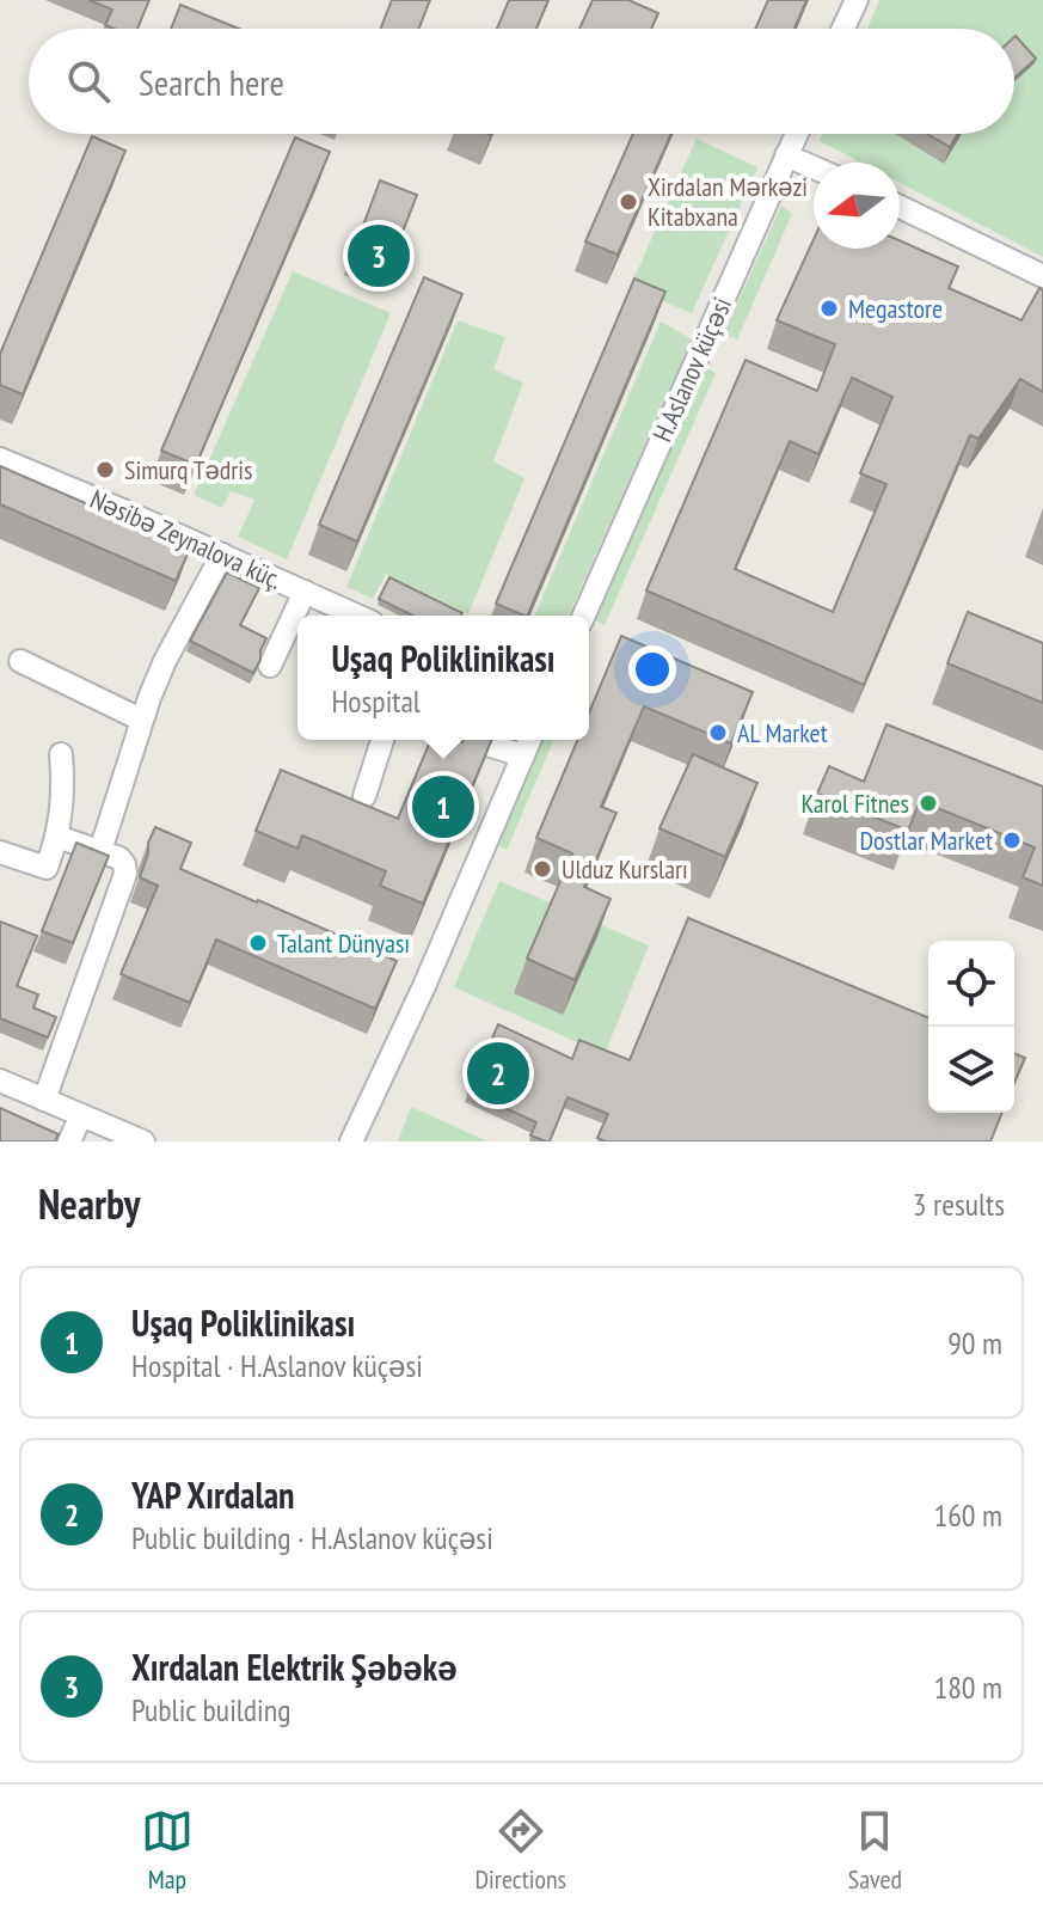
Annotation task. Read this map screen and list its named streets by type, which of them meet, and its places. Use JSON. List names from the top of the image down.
{
  "streets": {
    "street": ["H.Aslanov küçəsi", "Nəsibə Zeynalova küç."]
  },
  "places": [
    "Xirdalan Mərkəzi Kitabxana",
    "Megastore",
    "Simurq Tədris",
    "AL Market",
    "Karol Fitnes",
    "Dostlar Market",
    "Ulduz Kursları",
    "Talant Dünyası"
  ],
  "north": "left",
  "page": {
    "search": "Search here",
    "pins": ["3", "1", "2"],
    "popup": ["Uşaq Poliklinikası", "Hospital"],
    "heading": ["Nearby", "3 results"],
    "list": [
      {
        "mark": "1",
        "name": "Uşaq Poliklinikası",
        "note": "Hospital · H.Aslanov küçəsi",
        "value": "90 m"
      },
      {
        "mark": "2",
        "name": "YAP Xırdalan",
        "note": "Public building · H.Aslanov küçəsi",
        "value": "160 m"
      },
      {
        "mark": "3",
        "name": "Xırdalan Elektrik Şəbəkə",
        "note": "Public building",
        "value": "180 m"
      }
    ],
    "nav": ["Map", "Directions", "Saved"]
  }
}
